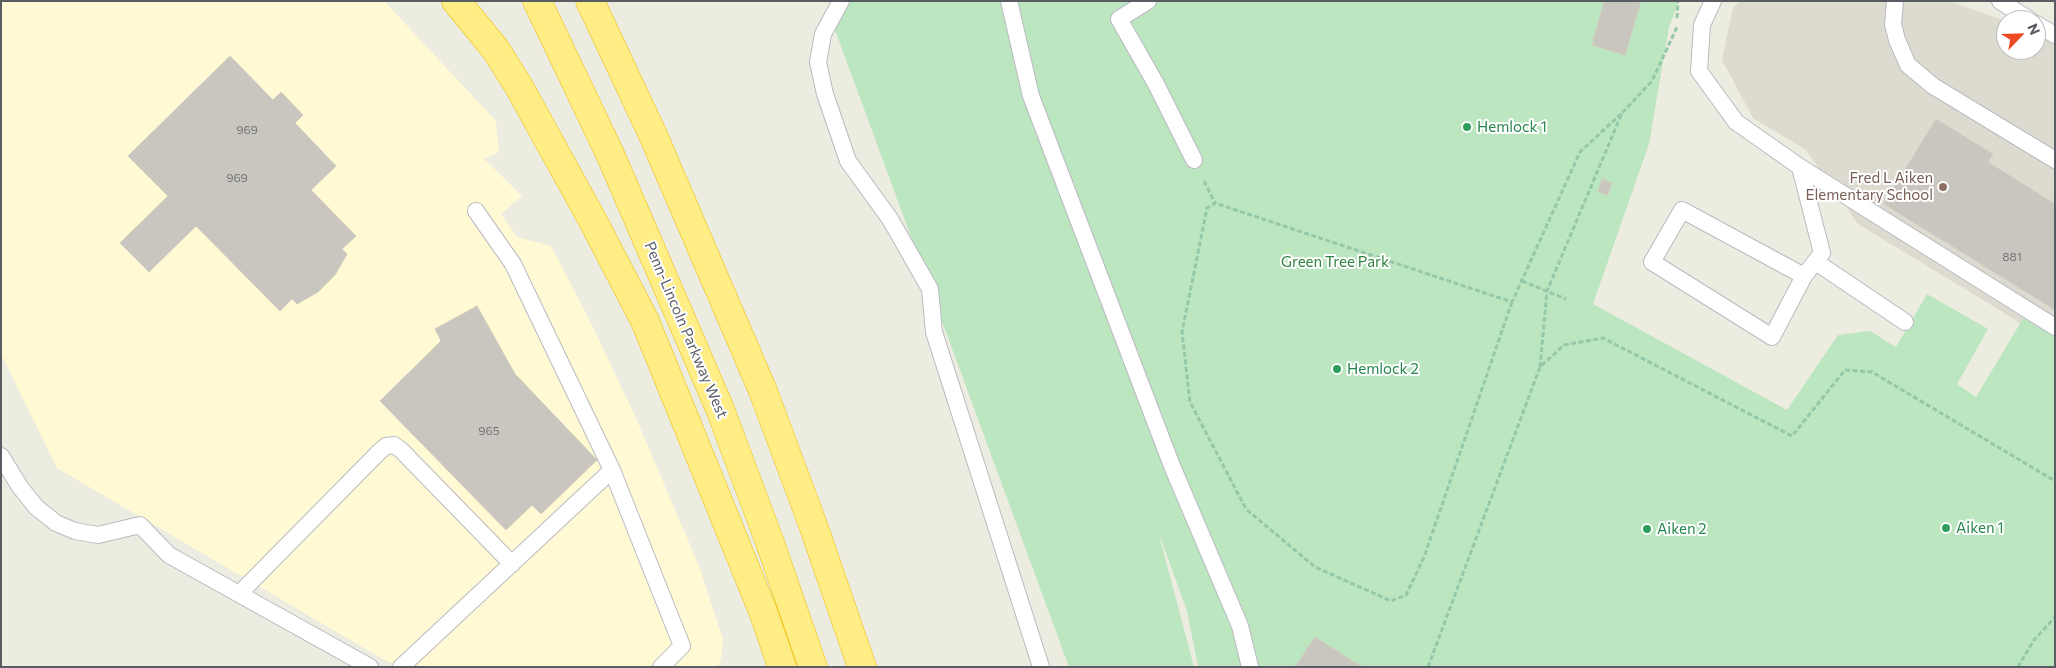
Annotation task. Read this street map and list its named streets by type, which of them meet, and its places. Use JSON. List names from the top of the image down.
{
  "streets": {
    "highway": ["Penn-Lincoln Parkway West"]
  },
  "parks": ["Green Tree Park"],
  "places": [
    "Hemlock 1",
    "Fred L Aiken Elementary School",
    "Hemlock 2",
    "Aiken 1",
    "Aiken 2"
  ],
  "house_numbers": [
    "969",
    "969",
    "881",
    "965"
  ],
  "north": "top right"
}
